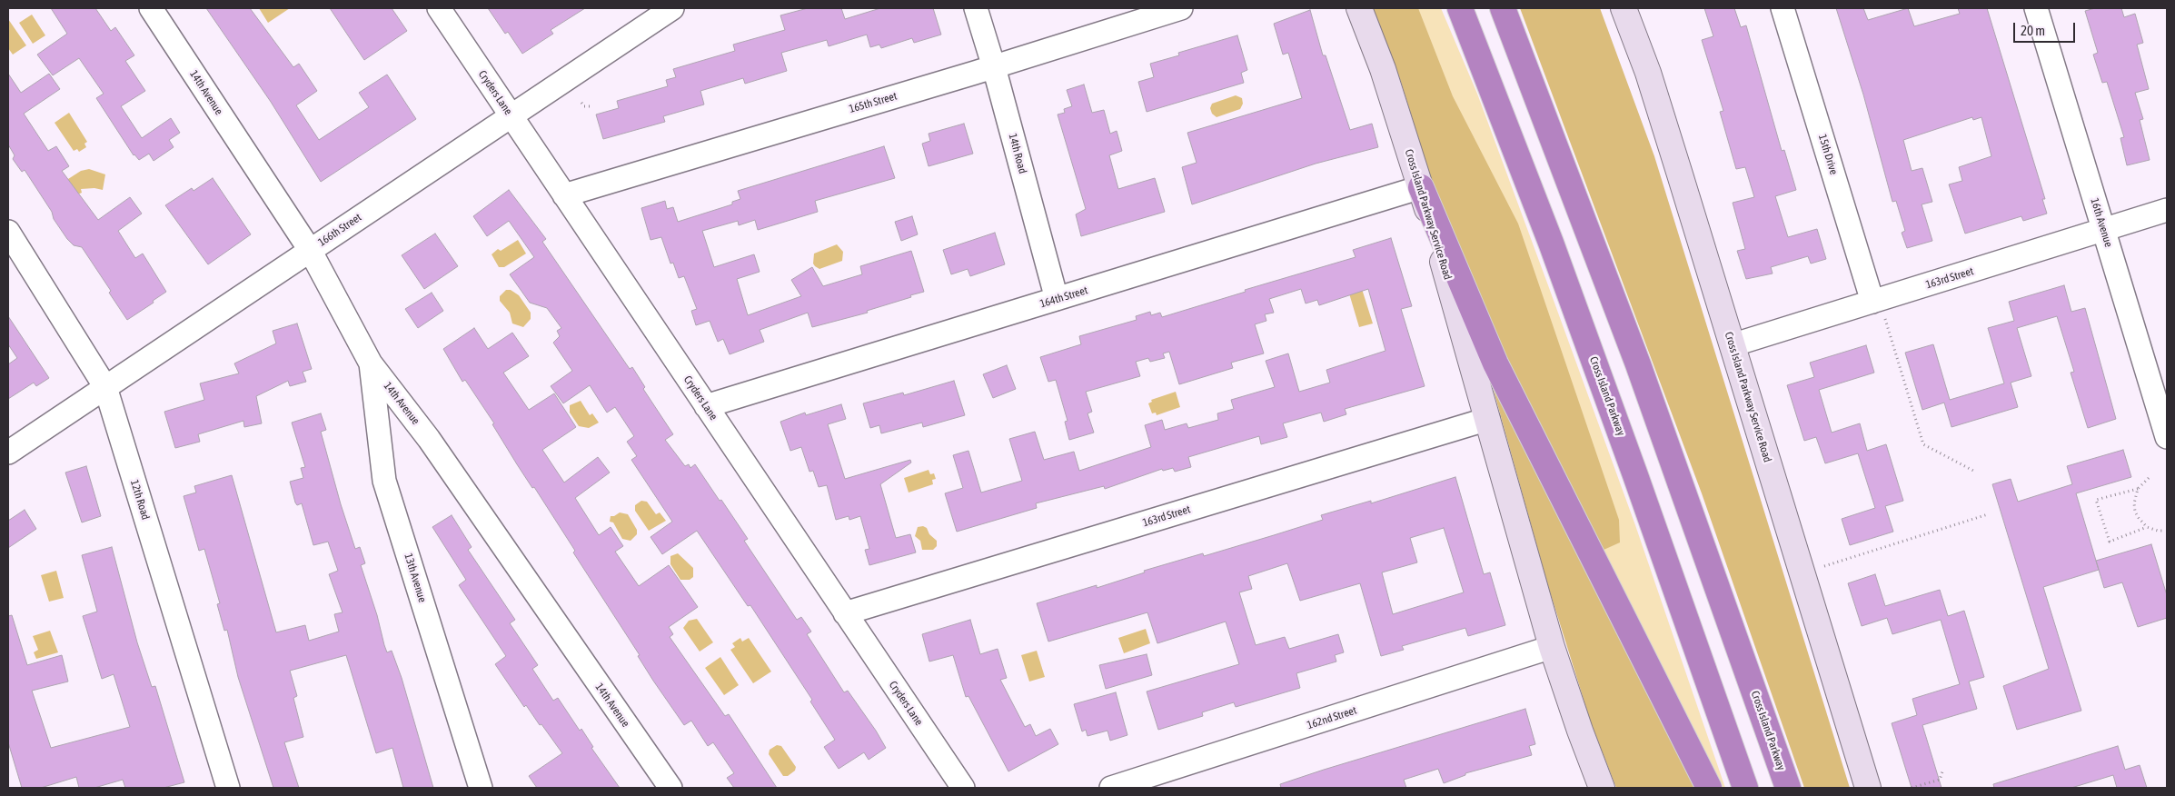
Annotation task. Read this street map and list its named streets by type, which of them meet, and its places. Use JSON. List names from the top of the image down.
{
  "streets": {
    "highway": ["Cross Island Parkway"],
    "street": [
      "14th Avenue",
      "Cryders Lane",
      "165th Street",
      "14th Road",
      "15th Drive",
      "Cross Island Parkway Service Road",
      "16th Avenue",
      "166th Street",
      "163rd Street",
      "164th Street",
      "12th Road",
      "13th Avenue",
      "162nd Street"
    ]
  },
  "crossings": [
    ["14th Avenue", "166th Street"],
    ["14th Avenue", "13th Avenue"],
    ["Cryders Lane", "165th Street"],
    ["Cryders Lane", "166th Street"],
    ["Cryders Lane", "163rd Street"],
    ["Cryders Lane", "164th Street"],
    ["165th Street", "14th Road"],
    ["14th Road", "164th Street"],
    ["15th Drive", "163rd Street"],
    ["Cross Island Parkway Service Road", "163rd Street"],
    ["Cross Island Parkway Service Road", "164th Street"],
    ["Cross Island Parkway Service Road", "162nd Street"],
    ["16th Avenue", "163rd Street"],
    ["166th Street", "12th Road"]
  ],
  "scale_bar": "20 m"
}
